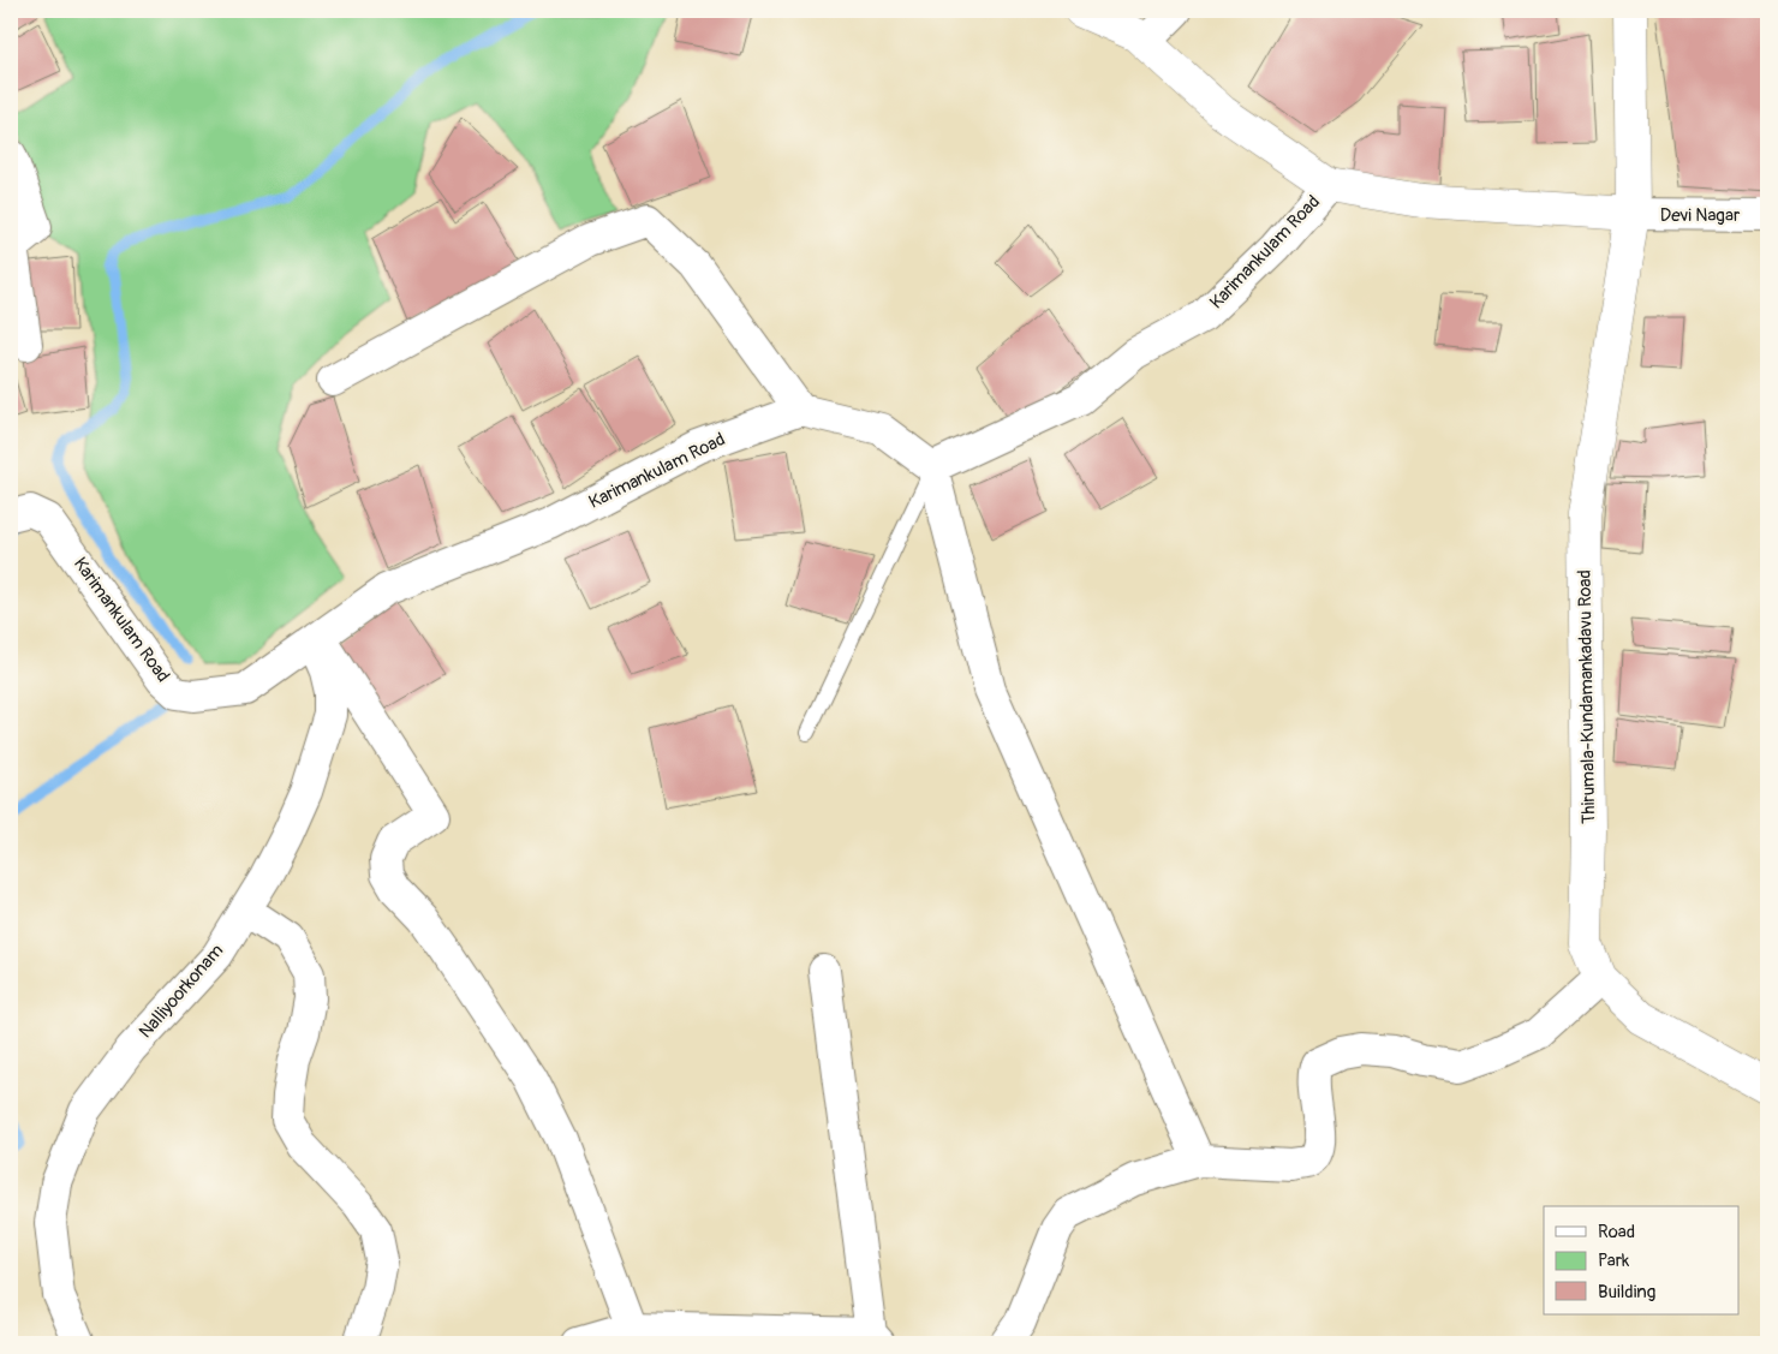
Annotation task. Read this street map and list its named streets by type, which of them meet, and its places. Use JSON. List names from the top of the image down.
{
  "streets": {
    "main road": ["Thirumala-Kundamankadavu Road"],
    "street": ["Devi Nagar", "Karimankulam Road", "Nalliyoorkonam"]
  },
  "crossings": [
    ["Devi Nagar", "Thirumala-Kundamankadavu Road"],
    ["Karimankulam Road", "Nalliyoorkonam"]
  ],
  "legend": ["Road", "Park", "Building"]
}
